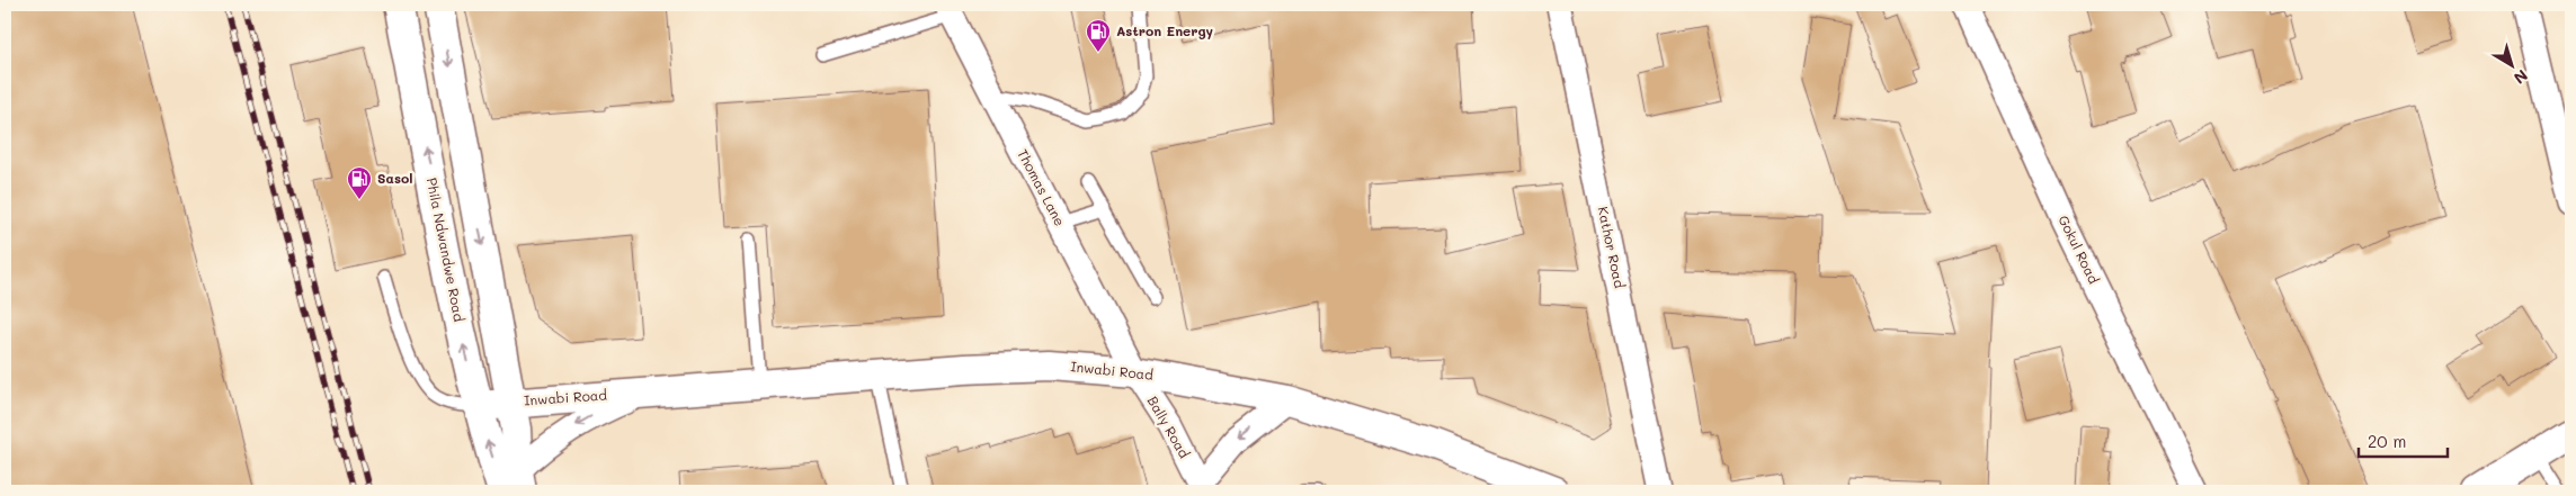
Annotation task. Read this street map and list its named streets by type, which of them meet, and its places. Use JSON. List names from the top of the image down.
{
  "streets": {
    "street": [
      "Thomas Lane",
      "Kathor Road",
      "Phila Ndwandwe Road",
      "Gokul Road",
      "Inwabi Road",
      "Bally Road"
    ]
  },
  "crossings": [
    ["Thomas Lane", "Inwabi Road"],
    ["Thomas Lane", "Bally Road"],
    ["Phila Ndwandwe Road", "Inwabi Road"],
    ["Inwabi Road", "Bally Road"]
  ],
  "one_way": ["Bally Road"],
  "places": {
    "fuel station": ["Astron Energy", "Sasol"]
  },
  "scale_bar": "20 m",
  "north": "bottom right"
}
